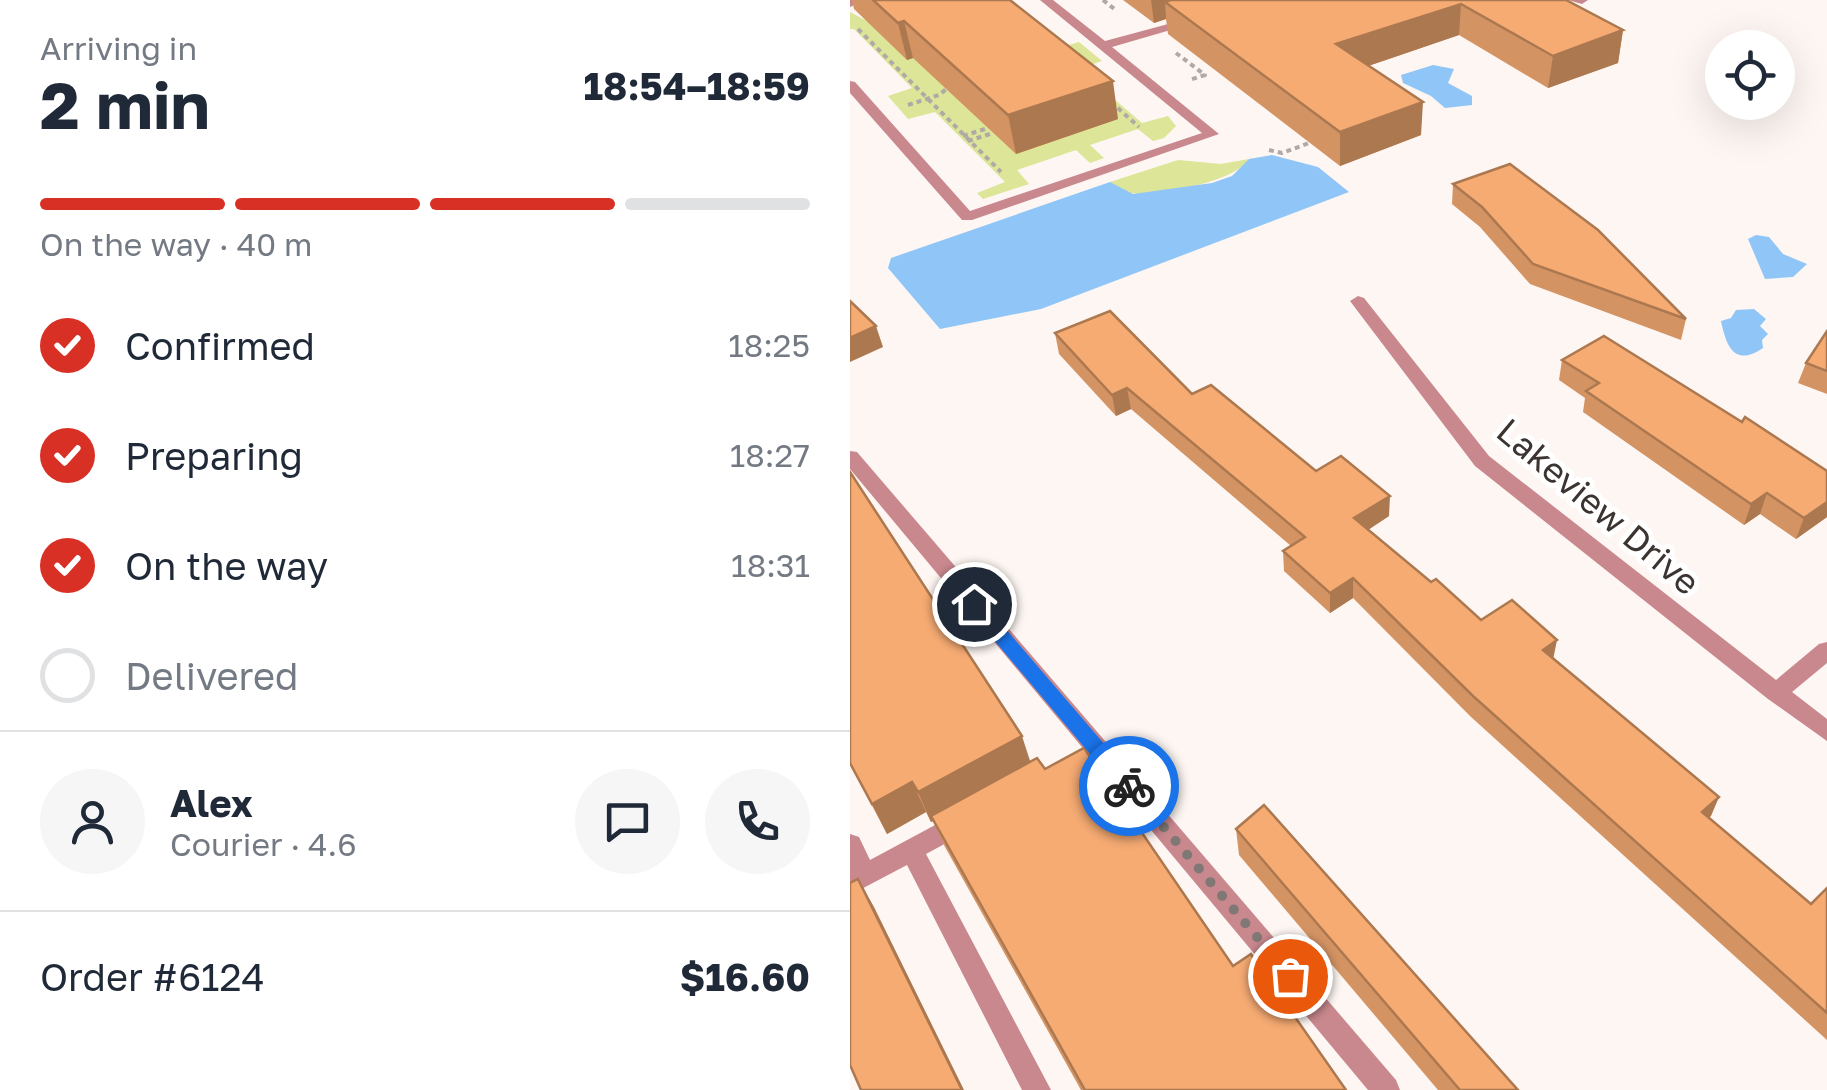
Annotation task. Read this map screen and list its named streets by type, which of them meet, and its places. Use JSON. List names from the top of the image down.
{
  "streets": {
    "street": ["Lakeview Drive"]
  },
  "page": {
    "heading": ["2 min", "Arriving in", "18:54–18:59"],
    "panel": [
      "Alex",
      "Courier · 4.6",
      "Order #6124",
      "$16.60"
    ],
    "bar": "On the way · 40 m",
    "list": [
      ["Confirmed", "18:25"],
      ["Preparing", "18:27"],
      ["On the way", "18:31"],
      "Delivered"
    ]
  }
}
